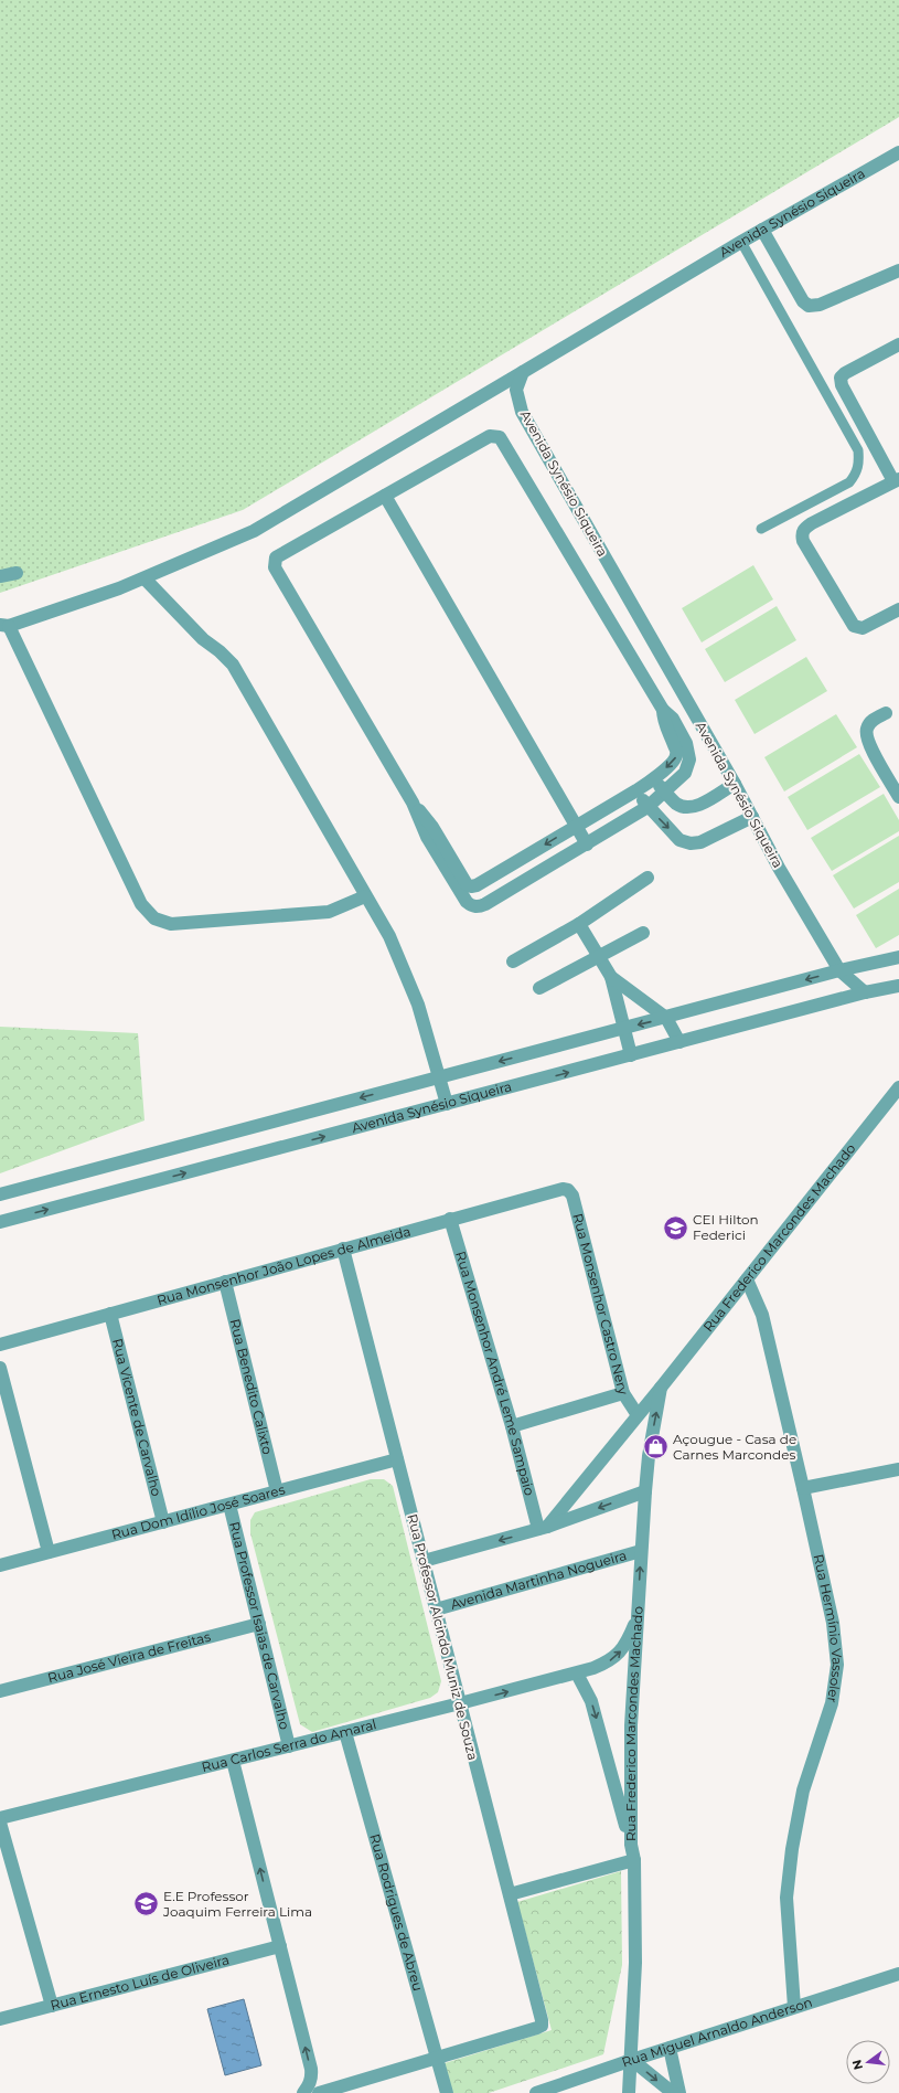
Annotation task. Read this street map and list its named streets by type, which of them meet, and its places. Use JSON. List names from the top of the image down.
{
  "streets": {
    "street": [
      "Avenida Synésio Siqueira",
      "Rua Frederico Marcondes Machado",
      "Rua Monsenhor João Lopes de Almeida",
      "Rua Monsenhor Castro Nery",
      "Rua Monsenhor André Leme Sampaio",
      "Rua Benedito Calixto",
      "Rua Vicente de Carvalho",
      "Rua Dom Idílio José Soares",
      "Avenida Martinha Nogueira",
      "Rua Professor Isaias de Carvalho",
      "Rua Hermínio Vassoler",
      "Rua Professor Alcindo Muniz de Souza",
      "Rua José Vieira de Freitas",
      "Rua Carlos Serra do Amaral",
      "Rua Rodrigues de Abreu",
      "Rua Ernesto Luís de Oliveira",
      "Rua Miguel Arnaldo Anderson"
    ]
  },
  "crossings": [
    ["Rua Frederico Marcondes Machado", "Rua Monsenhor Castro Nery"],
    ["Rua Frederico Marcondes Machado", "Rua Monsenhor André Leme Sampaio"],
    ["Rua Frederico Marcondes Machado", "Avenida Martinha Nogueira"],
    ["Rua Frederico Marcondes Machado", "Rua Hermínio Vassoler"],
    ["Rua Frederico Marcondes Machado", "Rua Carlos Serra do Amaral"],
    ["Rua Frederico Marcondes Machado", "Rua Miguel Arnaldo Anderson"],
    ["Rua Monsenhor João Lopes de Almeida", "Rua Monsenhor Castro Nery"],
    ["Rua Monsenhor João Lopes de Almeida", "Rua Monsenhor André Leme Sampaio"],
    ["Rua Monsenhor João Lopes de Almeida", "Rua Benedito Calixto"],
    ["Rua Monsenhor João Lopes de Almeida", "Rua Vicente de Carvalho"],
    ["Rua Monsenhor João Lopes de Almeida", "Rua Professor Alcindo Muniz de Souza"],
    ["Rua Benedito Calixto", "Rua Dom Idílio José Soares"],
    ["Rua Vicente de Carvalho", "Rua Dom Idílio José Soares"],
    ["Rua Dom Idílio José Soares", "Rua Professor Isaias de Carvalho"],
    ["Rua Dom Idílio José Soares", "Rua Professor Alcindo Muniz de Souza"],
    ["Avenida Martinha Nogueira", "Rua Professor Alcindo Muniz de Souza"],
    ["Rua Professor Isaias de Carvalho", "Rua José Vieira de Freitas"],
    ["Rua Professor Isaias de Carvalho", "Rua Carlos Serra do Amaral"],
    ["Rua Hermínio Vassoler", "Rua Miguel Arnaldo Anderson"],
    ["Rua Professor Alcindo Muniz de Souza", "Rua Carlos Serra do Amaral"],
    ["Rua Professor Alcindo Muniz de Souza", "Rua Rodrigues de Abreu"],
    ["Rua Carlos Serra do Amaral", "Rua Rodrigues de Abreu"]
  ],
  "places": {
    "school or university": ["CEI Hilton Federici", "E.E Professor Joaquim Ferreira Lima"],
    "shop": ["Açougue - Casa de Carnes Marcondes"]
  },
  "north": "left"
}
